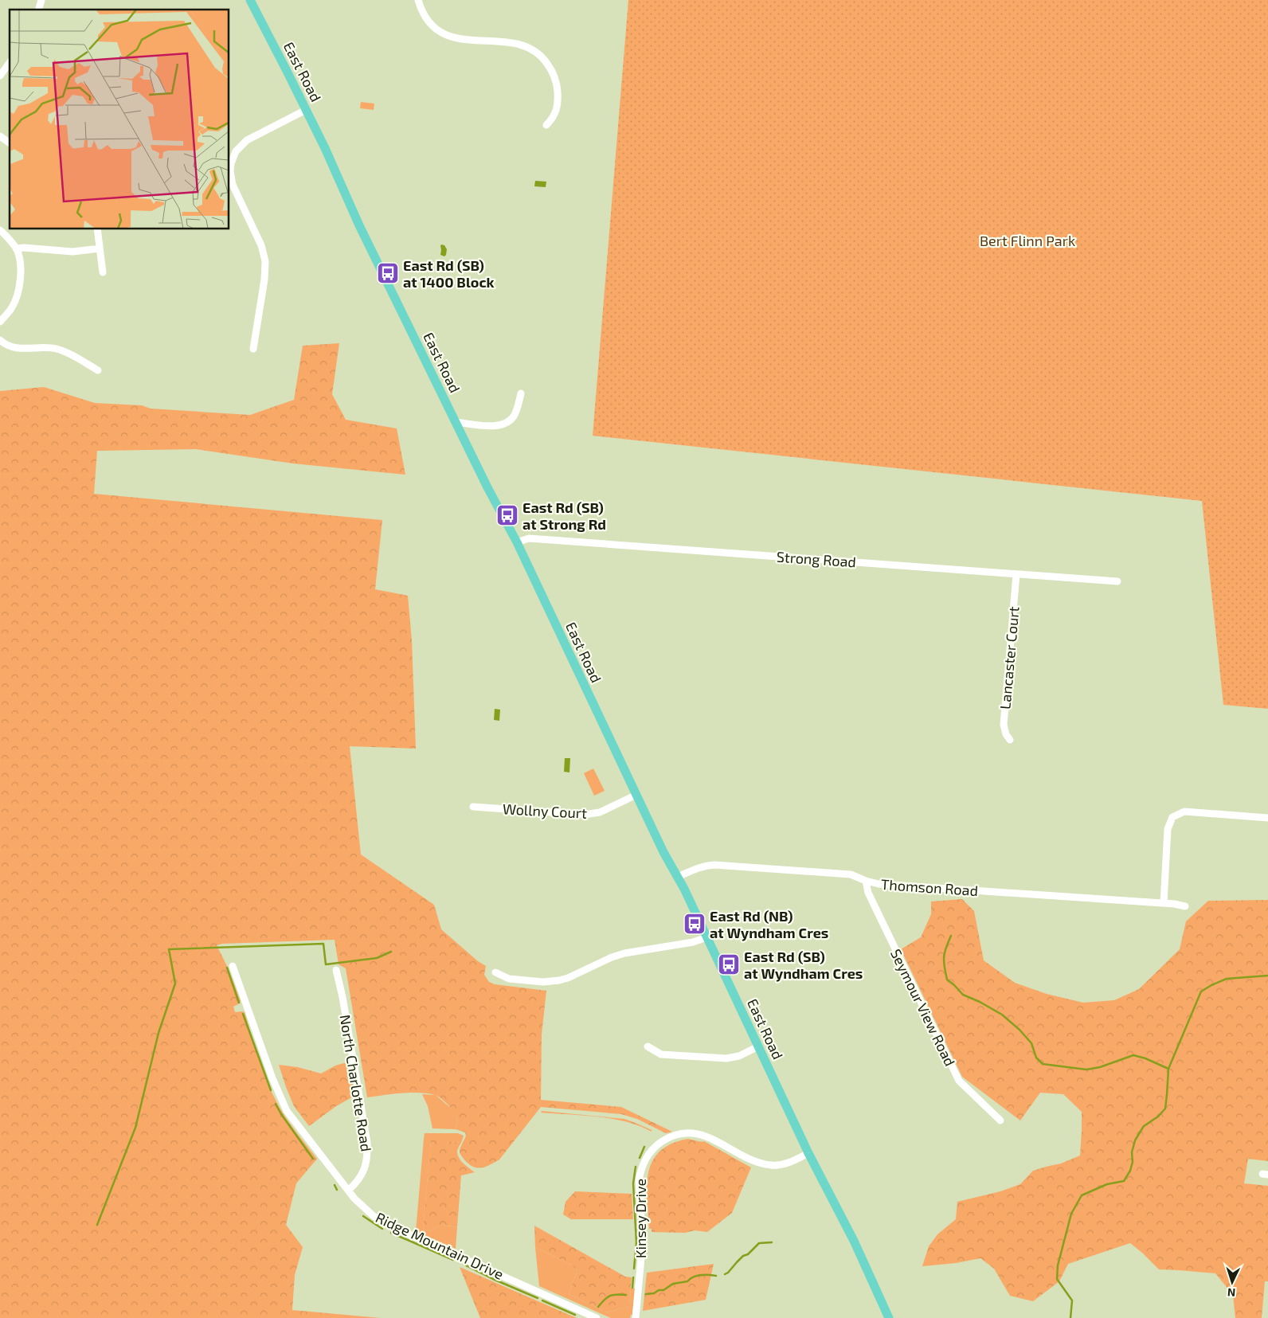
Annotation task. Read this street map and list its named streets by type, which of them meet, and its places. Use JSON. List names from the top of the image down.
{
  "streets": {
    "main road": ["East Road"],
    "street": [
      "Strong Road",
      "Lancaster Court",
      "Wollny Court",
      "Thomson Road",
      "Seymour View Road",
      "North Charlotte Road",
      "Kinsey Drive",
      "Ridge Mountain Drive"
    ]
  },
  "crossings": [
    ["East Road", "Strong Road"],
    ["East Road", "Wollny Court"],
    ["East Road", "Thomson Road"],
    ["East Road", "Kinsey Drive"],
    ["Strong Road", "Lancaster Court"],
    ["Thomson Road", "Seymour View Road"],
    ["North Charlotte Road", "Ridge Mountain Drive"]
  ],
  "parks": ["Bert Flinn Park"],
  "places": {
    "bus stop": [
      "East Rd (SB) at 1400 Block",
      "East Rd (SB) at Strong Rd",
      "East Rd (NB) at Wyndham Cres",
      "East Rd (SB) at Wyndham Cres"
    ]
  },
  "north": "bottom"
}
